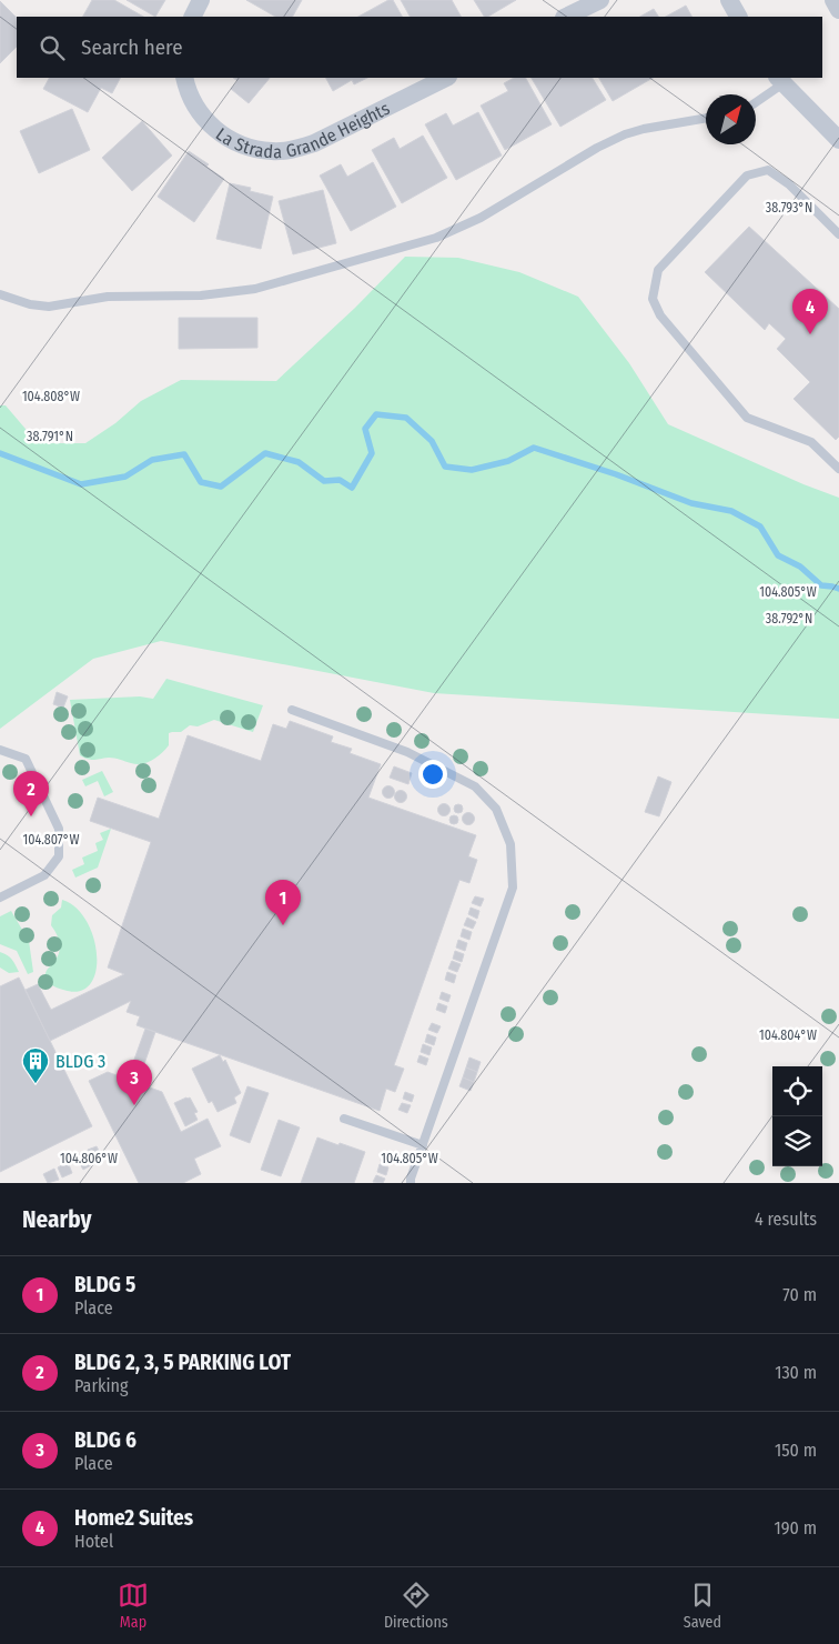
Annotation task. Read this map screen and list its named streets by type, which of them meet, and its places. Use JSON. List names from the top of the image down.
{
  "streets": {
    "street": ["La Strada Grande Heights"]
  },
  "places": {
    "building": ["BLDG 3"]
  },
  "north": "top right",
  "page": {
    "search": "Search here",
    "pins": [
      "4",
      "2",
      "1",
      "3"
    ],
    "heading": ["Nearby", "4 results"],
    "list": [
      {
        "mark": "1",
        "name": "BLDG 5",
        "note": "Place",
        "value": "70 m"
      },
      {
        "mark": "2",
        "name": "BLDG 2, 3, 5 PARKING LOT",
        "note": "Parking",
        "value": "130 m"
      },
      {
        "mark": "3",
        "name": "BLDG 6",
        "note": "Place",
        "value": "150 m"
      },
      {
        "mark": "4",
        "name": "Home2 Suites",
        "note": "Hotel",
        "value": "190 m"
      }
    ],
    "nav": ["Map", "Directions", "Saved"]
  },
  "coordinates": [
    "38.793°N",
    "104.808°W",
    "38.791°N",
    "104.805°W",
    "38.792°N",
    "104.807°W",
    "104.804°W",
    "104.806°W"
  ]
}
